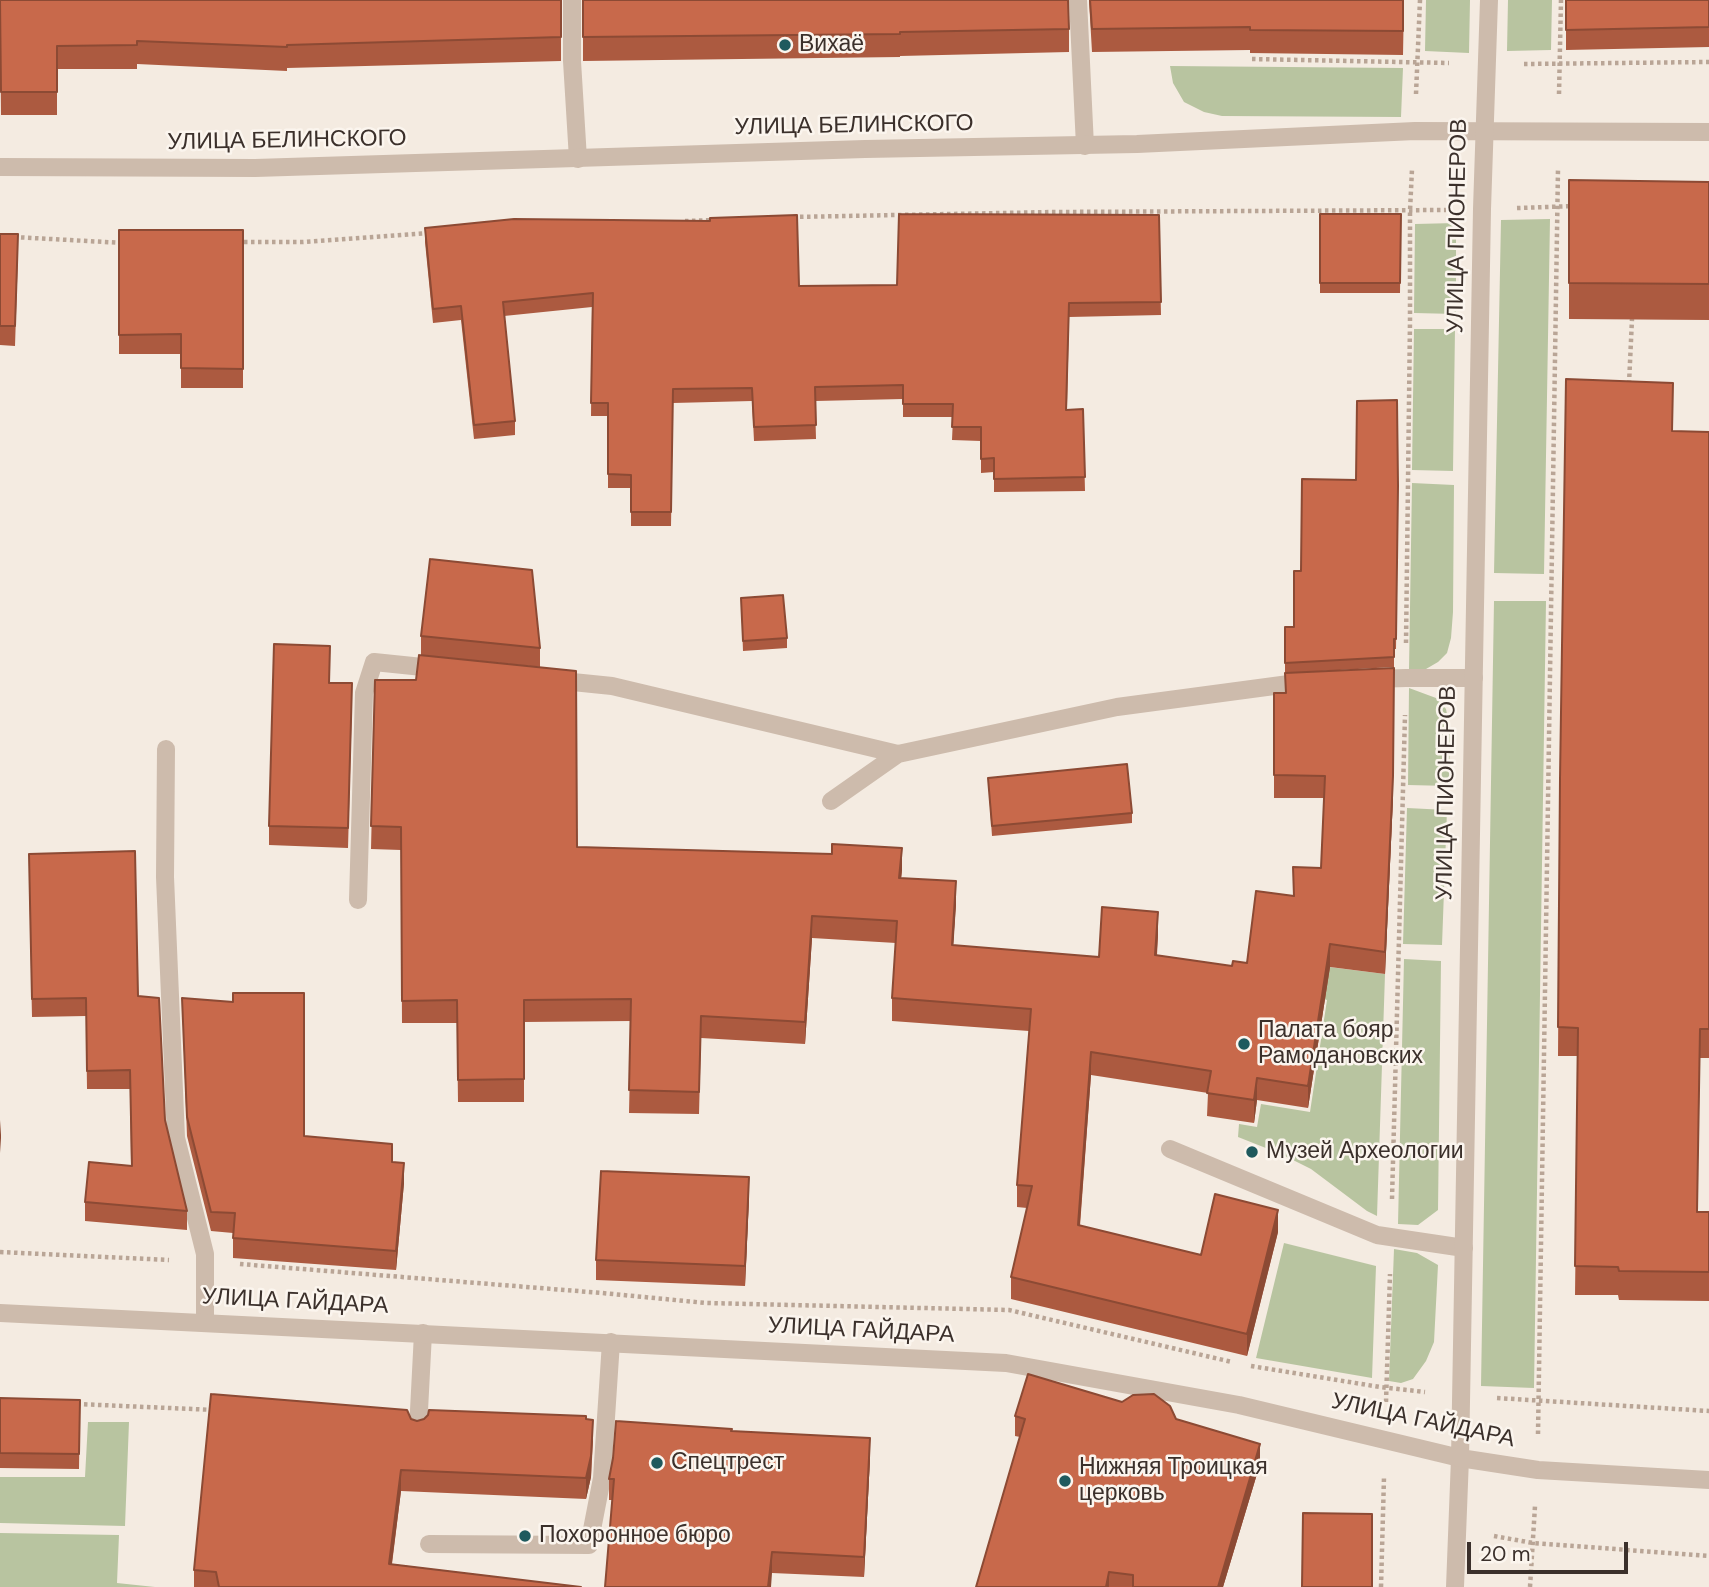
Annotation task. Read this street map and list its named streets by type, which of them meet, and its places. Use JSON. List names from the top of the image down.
{
  "streets": {
    "street": ["УЛИЦА БЕЛИНСКОГО", "УЛИЦА ПИОНЕРОВ", "УЛИЦА ГАЙДАРА"]
  },
  "crossings": [
    ["УЛИЦА БЕЛИНСКОГО", "УЛИЦА ПИОНЕРОВ"],
    ["УЛИЦА ПИОНЕРОВ", "УЛИЦА ГАЙДАРА"]
  ],
  "places": [
    "Вихаё",
    "Палата бояр Рамодановских",
    "Музей Археологии",
    "Спецтрест",
    "Нижняя Троицкая церковь",
    "Похоронное бюро"
  ],
  "scale_bar": "20 m"
}
